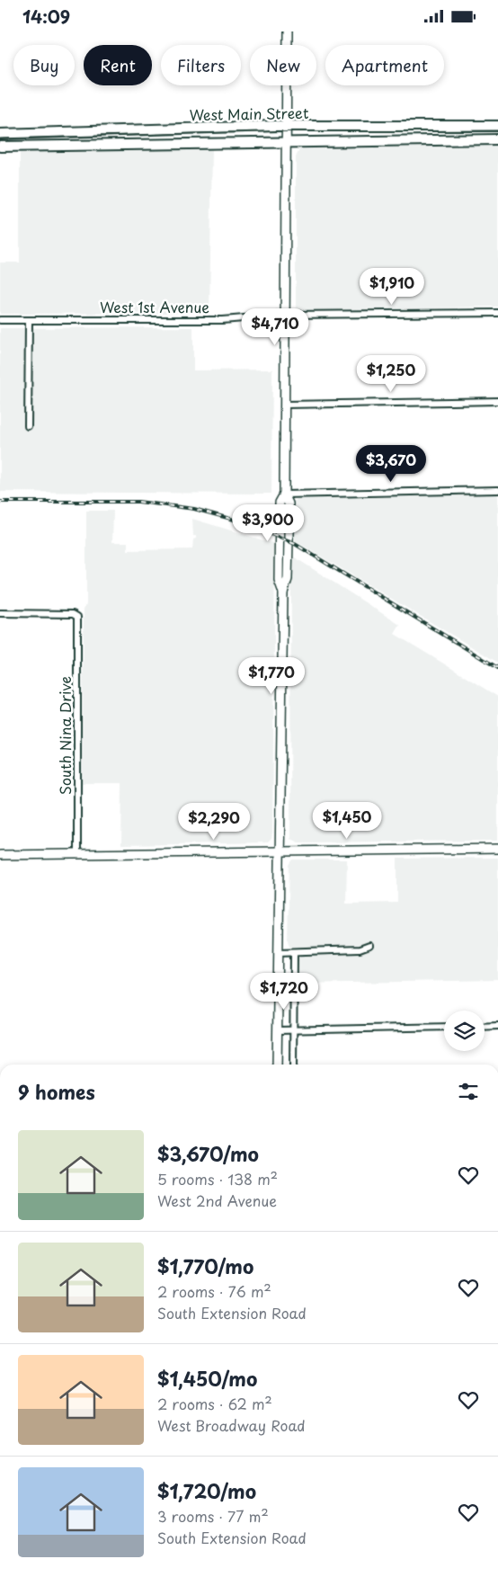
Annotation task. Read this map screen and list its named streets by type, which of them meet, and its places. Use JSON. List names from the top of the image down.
{
  "streets": {
    "main road": ["West Main Street"],
    "street": ["West 1st Avenue", "South Nina Drive"]
  },
  "page": {
    "status": "14:09",
    "chip": [
      "Buy",
      "Rent",
      "Filters",
      "New",
      "Apartment"
    ],
    "price": [
      "$1,910",
      "$4,710",
      "$1,250",
      "$3,670",
      "$3,900",
      "$1,770",
      "$1,450",
      "$2,290",
      "$1,720"
    ],
    "heading": "9 homes",
    "list": [
      {
        "name": "$3,670/mo",
        "note": "5 rooms · 138 m² · West 2nd Avenue"
      },
      {
        "name": "$1,770/mo",
        "note": "2 rooms · 76 m² · South Extension Road"
      },
      {
        "name": "$1,450/mo",
        "note": "2 rooms · 62 m² · West Broadway Road"
      },
      {
        "name": "$1,720/mo",
        "note": "3 rooms · 77 m² · South Extension Road"
      }
    ]
  }
}
